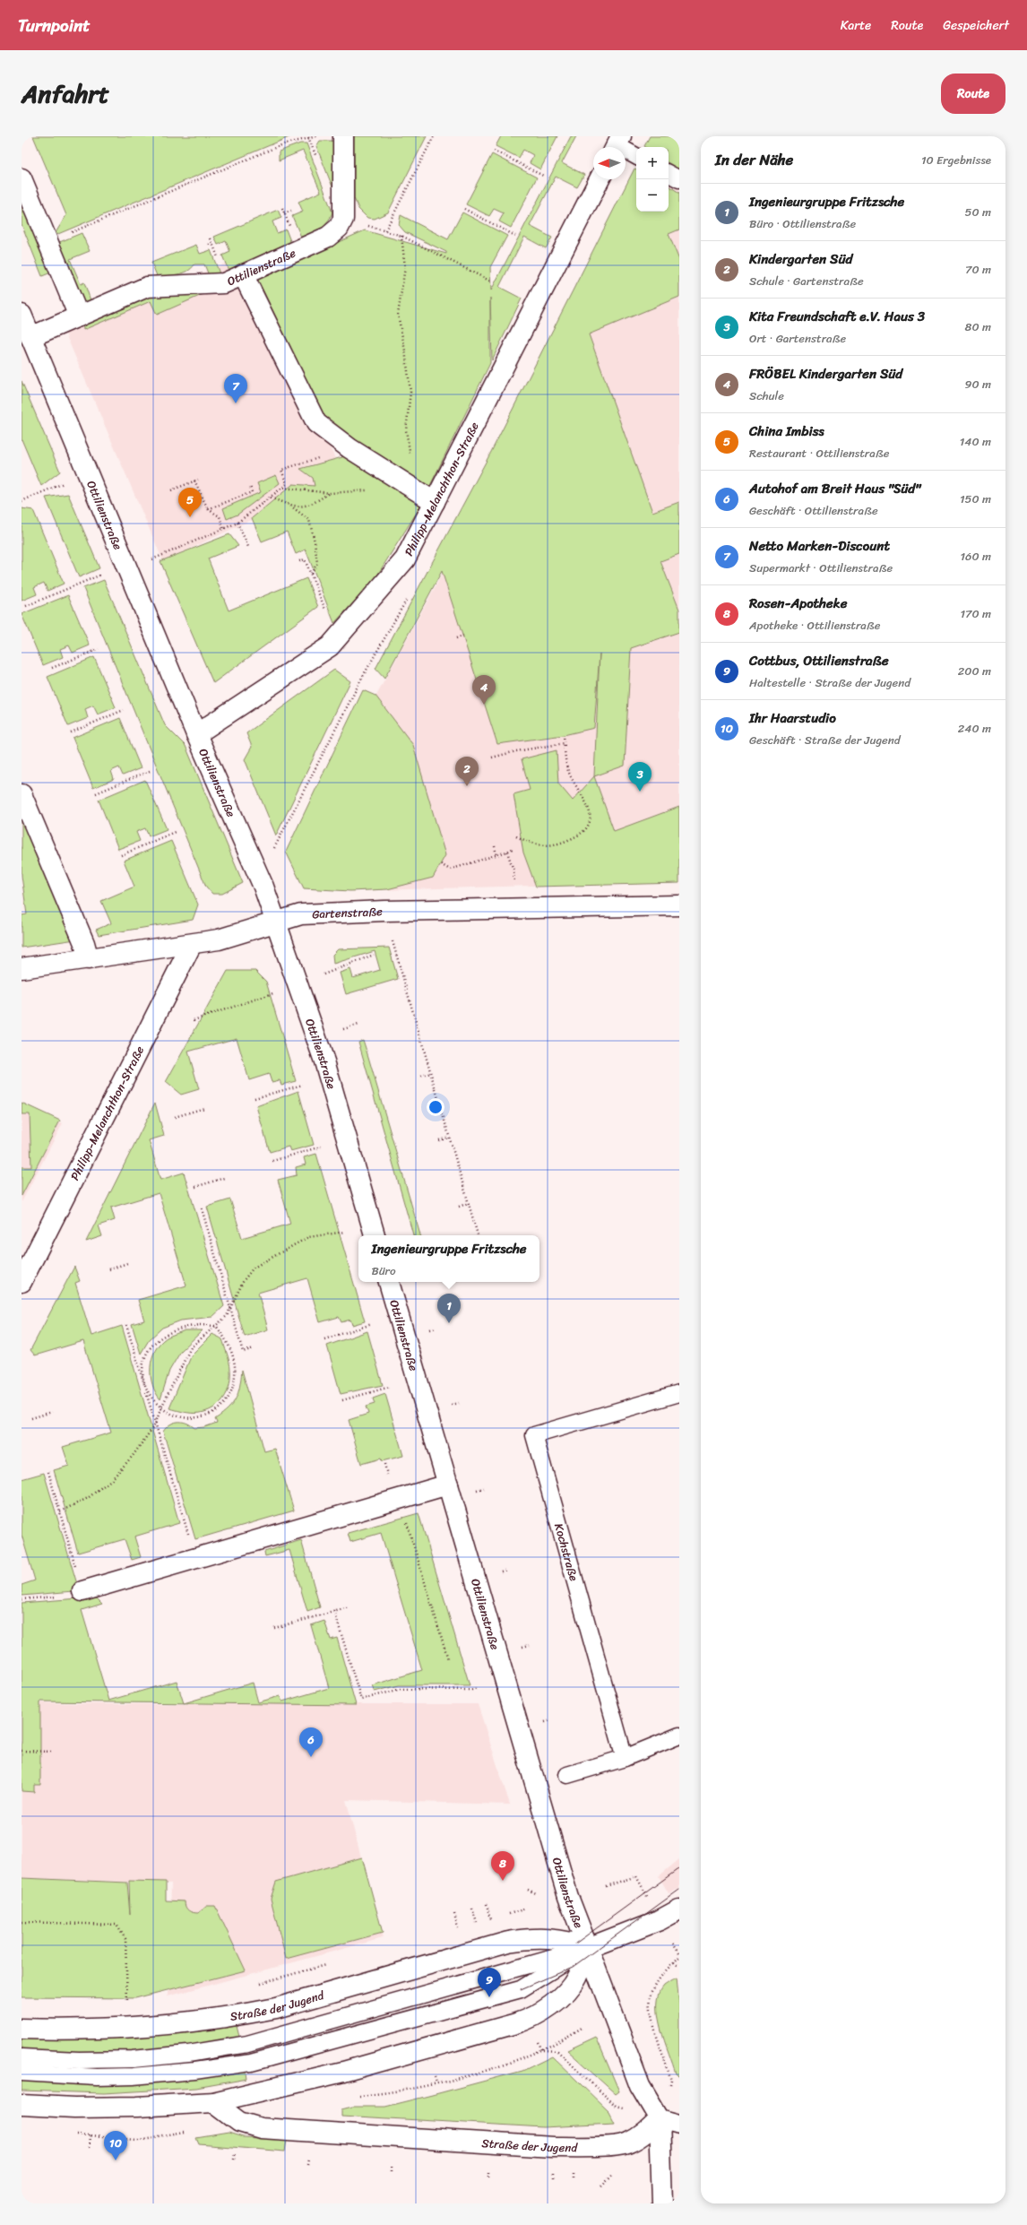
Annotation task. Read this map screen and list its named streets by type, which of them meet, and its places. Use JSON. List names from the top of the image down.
{
  "streets": {
    "street": [
      "Ottilienstraße",
      "Philipp-Melanchthon-Straße",
      "Gartenstraße",
      "Straße der Jugend"
    ],
    "lane": ["Kochstraße"]
  },
  "crossings": [
    ["Ottilienstraße", "Philipp-Melanchthon-Straße"],
    ["Ottilienstraße", "Gartenstraße"],
    ["Ottilienstraße", "Straße der Jugend"],
    ["Philipp-Melanchthon-Straße", "Gartenstraße"]
  ],
  "north": "left",
  "page": {
    "header": "Turnpoint",
    "nav": ["Karte", "Route", "Gespeichert"],
    "title": "Anfahrt",
    "buttons": "Route",
    "heading": ["In der Nähe", "10 Ergebnisse"],
    "map_buttons": ["+", "−"],
    "list": [
      {
        "mark": "1",
        "name": "Ingenieurgruppe Fritzsche",
        "note": "Büro · Ottilienstraße",
        "value": "50 m"
      },
      {
        "mark": "2",
        "name": "Kindergarten Süd",
        "note": "Schule · Gartenstraße",
        "value": "70 m"
      },
      {
        "mark": "3",
        "name": "Kita Freundschaft e.V. Haus 3",
        "note": "Ort · Gartenstraße",
        "value": "80 m"
      },
      {
        "mark": "4",
        "name": "FRÖBEL Kindergarten Süd",
        "note": "Schule",
        "value": "90 m"
      },
      {
        "mark": "5",
        "name": "China Imbiss",
        "note": "Restaurant · Ottilienstraße",
        "value": "140 m"
      },
      {
        "mark": "6",
        "name": "Autohof am Breit Haus \"Süd\"",
        "note": "Geschäft · Ottilienstraße",
        "value": "150 m"
      },
      {
        "mark": "7",
        "name": "Netto Marken-Discount",
        "note": "Supermarkt · Ottilienstraße",
        "value": "160 m"
      },
      {
        "mark": "8",
        "name": "Rosen-Apotheke",
        "note": "Apotheke · Ottilienstraße",
        "value": "170 m"
      },
      {
        "mark": "9",
        "name": "Cottbus, Ottilienstraße",
        "note": "Haltestelle · Straße der Jugend",
        "value": "200 m"
      },
      {
        "mark": "10",
        "name": "Ihr Haarstudio",
        "note": "Geschäft · Straße der Jugend",
        "value": "240 m"
      }
    ],
    "pins": [
      "7",
      "5",
      "4",
      "2",
      "3",
      "1",
      "6",
      "8",
      "9",
      "10"
    ],
    "popup": ["Ingenieurgruppe Fritzsche", "Büro"]
  }
}
